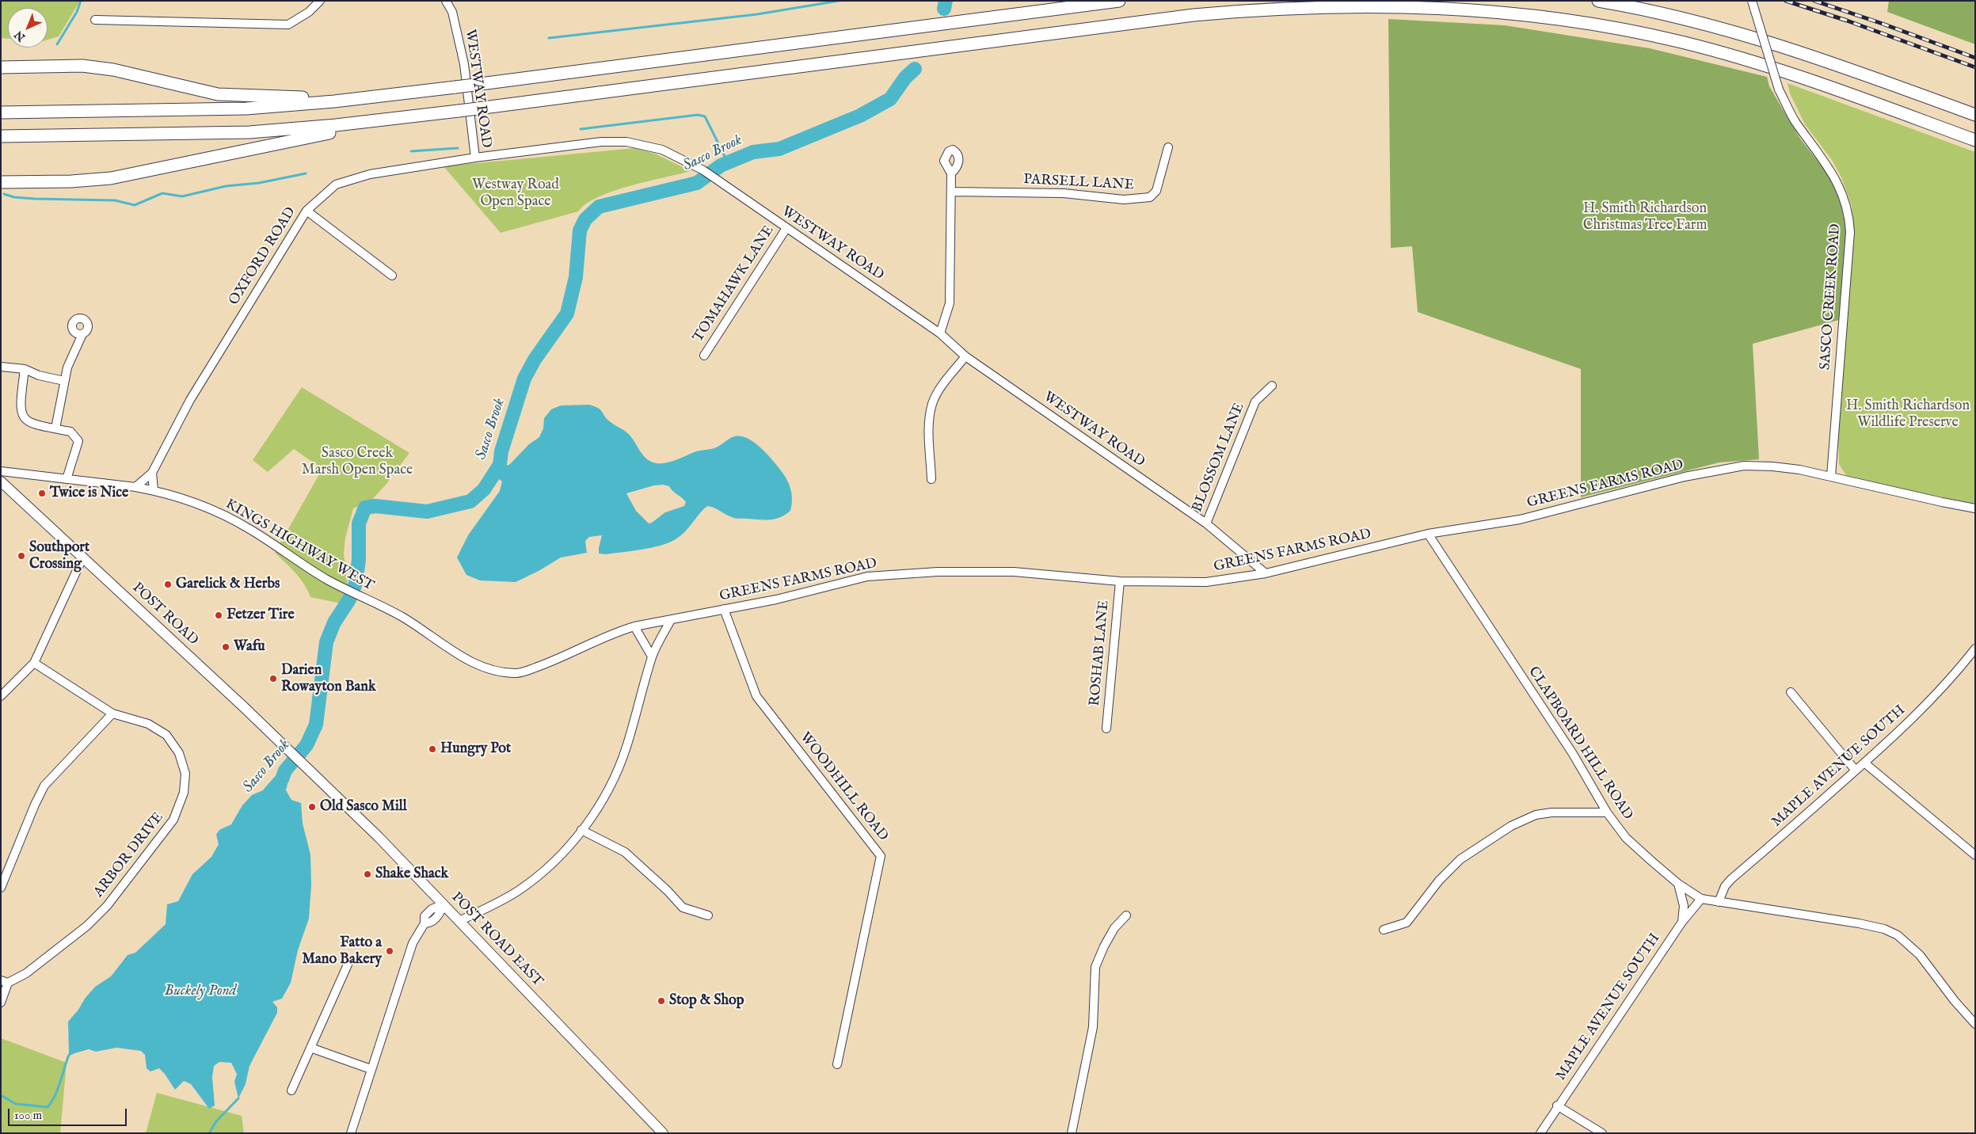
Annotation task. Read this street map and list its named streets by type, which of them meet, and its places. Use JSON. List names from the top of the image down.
{
  "streets": {
    "main road": ["POST ROAD", "POST ROAD EAST"],
    "street": [
      "WESTWAY ROAD",
      "PARSELL LANE",
      "OXFORD ROAD",
      "TOMAHAWK LANE",
      "SASCO CREEK ROAD",
      "BLOSSOM LANE",
      "GREENS FARMS ROAD",
      "KINGS HIGHWAY WEST",
      "ROSHAB LANE",
      "CLAPBOARD HILL ROAD",
      "MAPLE AVENUE SOUTH",
      "WOODHILL ROAD",
      "ARBOR DRIVE"
    ]
  },
  "crossings": [
    ["WESTWAY ROAD", "OXFORD ROAD"],
    ["WESTWAY ROAD", "TOMAHAWK LANE"],
    ["WESTWAY ROAD", "BLOSSOM LANE"],
    ["WESTWAY ROAD", "GREENS FARMS ROAD"],
    ["OXFORD ROAD", "KINGS HIGHWAY WEST"],
    ["SASCO CREEK ROAD", "GREENS FARMS ROAD"],
    ["GREENS FARMS ROAD", "KINGS HIGHWAY WEST"],
    ["GREENS FARMS ROAD", "ROSHAB LANE"],
    ["GREENS FARMS ROAD", "CLAPBOARD HILL ROAD"],
    ["GREENS FARMS ROAD", "WOODHILL ROAD"],
    ["POST ROAD", "POST ROAD EAST"],
    ["CLAPBOARD HILL ROAD", "MAPLE AVENUE SOUTH"]
  ],
  "water": ["Sasco Brook", "Buckely Pond"],
  "parks": [
    "Westway Road Open Space",
    "H. Smith Richardson Christmas Tree Farm",
    "H. Smith Richardson Wildlife Preserve",
    "Sasco Creek Marsh Open Space"
  ],
  "places": [
    "Twice is Nice",
    "Southport Crossing",
    "Garelick & Herbs",
    "Fetzer Tire",
    "Wafu",
    "Darien Rowayton Bank",
    "Hungry Pot",
    "Old Sasco Mill",
    "Shake Shack",
    "Fatto a Mano Bakery",
    "Stop & Shop"
  ],
  "scale_bar": "100 m",
  "north": "bottom left"
}
